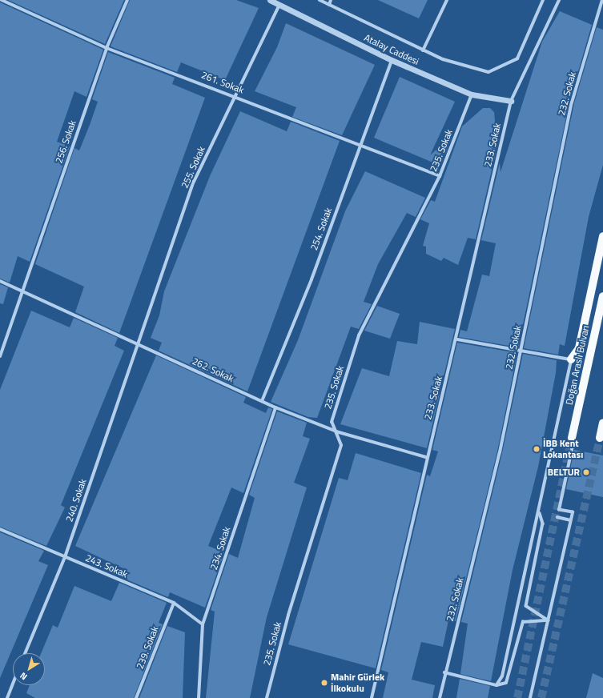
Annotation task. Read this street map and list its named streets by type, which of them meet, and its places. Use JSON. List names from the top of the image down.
{
  "streets": {
    "main road": ["Doğan Araslı Bulvarı"],
    "street": [
      "Atalay Caddesi",
      "261. Sokak",
      "232. Sokak",
      "256. Sokak",
      "233. Sokak",
      "235. Sokak",
      "255. Sokak",
      "254. Sokak",
      "262. Sokak",
      "240. Sokak",
      "234. Sokak",
      "243. Sokak",
      "239. Sokak"
    ]
  },
  "crossings": [
    ["Atalay Caddesi", "233. Sokak"],
    ["Atalay Caddesi", "235. Sokak"],
    ["Atalay Caddesi", "255. Sokak"],
    ["Atalay Caddesi", "254. Sokak"],
    ["261. Sokak", "256. Sokak"],
    ["261. Sokak", "235. Sokak"],
    ["261. Sokak", "255. Sokak"],
    ["261. Sokak", "254. Sokak"],
    ["256. Sokak", "262. Sokak"],
    ["233. Sokak", "262. Sokak"],
    ["235. Sokak", "262. Sokak"],
    ["255. Sokak", "262. Sokak"],
    ["255. Sokak", "240. Sokak"],
    ["254. Sokak", "262. Sokak"],
    ["262. Sokak", "240. Sokak"],
    ["262. Sokak", "234. Sokak"],
    ["240. Sokak", "243. Sokak"],
    ["234. Sokak", "243. Sokak"],
    ["243. Sokak", "239. Sokak"]
  ],
  "places": ["İBB Kent Lokantası", "BELTUR", "Mahir Gürlek İlkokulu"],
  "north": "bottom left"
}
